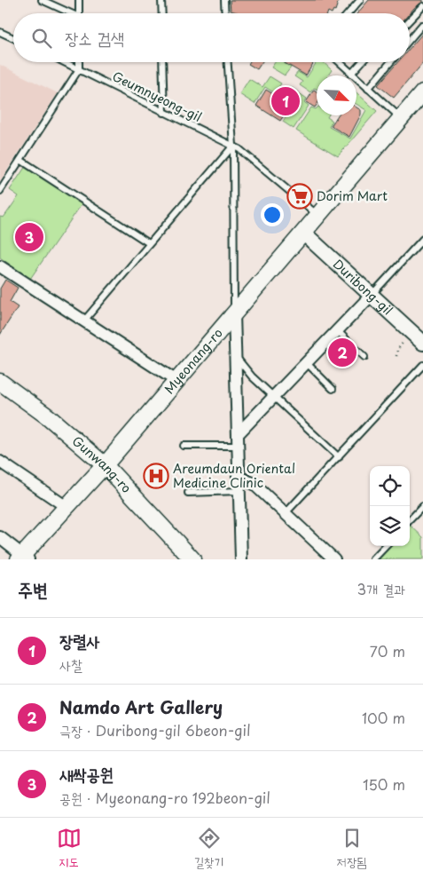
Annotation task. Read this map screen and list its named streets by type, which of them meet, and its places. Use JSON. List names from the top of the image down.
{
  "streets": {
    "main road": ["Myeonang-ro", "Gunwang-ro"],
    "street": ["Duribong-gil"],
    "lane": ["Geumnyeong-gil"]
  },
  "crossings": [
    ["Duribong-gil", "Myeonang-ro"],
    ["Myeonang-ro", "Gunwang-ro"]
  ],
  "places": {
    "supermarket": ["Dorim Mart"],
    "hospital": ["Areumdaun Oriental Medicine Clinic"]
  },
  "north": "bottom right",
  "page": {
    "search": "장소 검색",
    "pins": ["1", "3", "2"],
    "heading": ["주변", "3개 결과"],
    "list": [
      {
        "mark": "1",
        "name": "장렬사",
        "note": "사찰",
        "value": "70 m"
      },
      {
        "mark": "2",
        "name": "Namdo Art Gallery",
        "note": "극장 · Duribong-gil 6beon-gil",
        "value": "100 m"
      },
      {
        "mark": "3",
        "name": "새싹공원",
        "note": "공원 · Myeonang-ro 192beon-gil",
        "value": "150 m"
      }
    ],
    "nav": ["지도", "길찾기", "저장됨"]
  }
}
